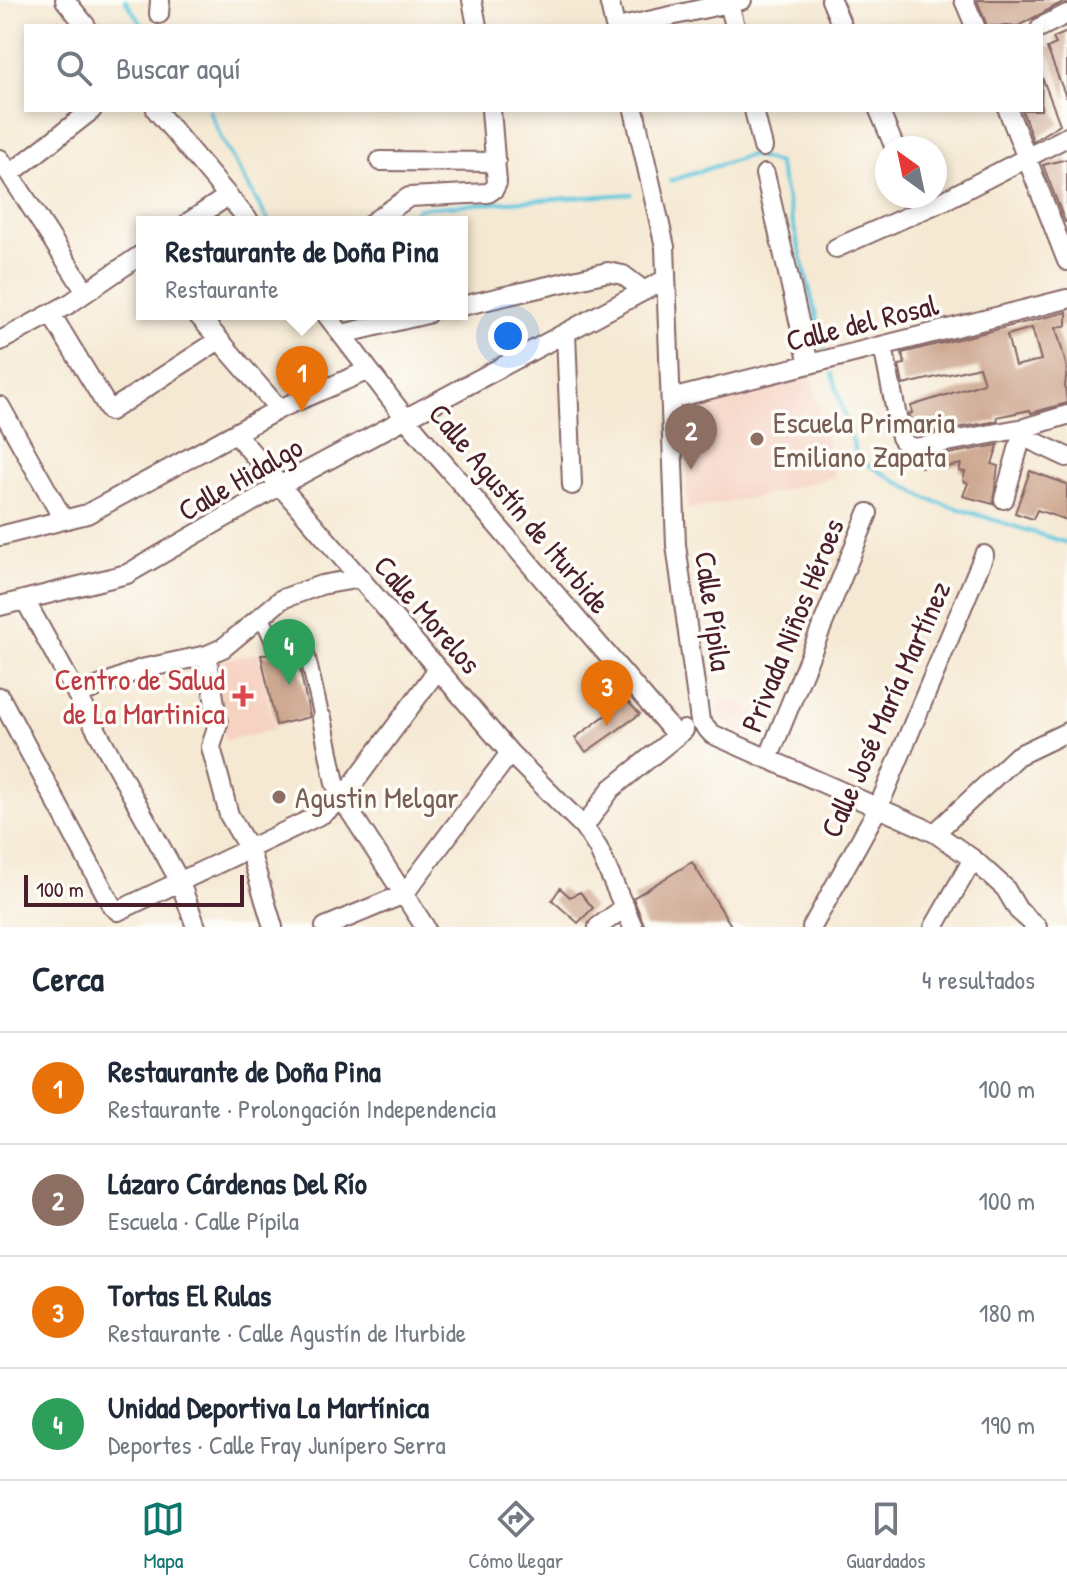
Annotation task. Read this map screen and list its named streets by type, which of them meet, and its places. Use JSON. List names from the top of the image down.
{
  "streets": {
    "street": [
      "Calle del Rosal",
      "Calle Hidalgo",
      "Calle Agustín de Iturbide",
      "Calle Pípila",
      "Calle Morelos",
      "Privada Niños Héroes",
      "Calle José María Martínez"
    ]
  },
  "crossings": [
    ["Calle del Rosal", "Calle Pípila"],
    ["Calle Hidalgo", "Calle Agustín de Iturbide"],
    ["Calle Hidalgo", "Calle Pípila"],
    ["Calle Hidalgo", "Calle Morelos"]
  ],
  "places": {
    "other": ["Escuela Primaria Emiliano Zapata", "Agustin Melgar"],
    "health": ["Centro de Salud de La Martinica"]
  },
  "scale_bar": "100 m",
  "north": "top left",
  "page": {
    "search": "Buscar aquí",
    "popup": ["Restaurante de Doña Pina", "Restaurante"],
    "pins": [
      "1",
      "2",
      "4",
      "3"
    ],
    "scale": "100 m",
    "heading": ["Cerca", "4 resultados"],
    "list": [
      {
        "mark": "1",
        "name": "Restaurante de Doña Pina",
        "note": "Restaurante · Prolongación Independencia",
        "value": "100 m"
      },
      {
        "mark": "2",
        "name": "Lázaro Cárdenas Del Río",
        "note": "Escuela · Calle Pípila",
        "value": "100 m"
      },
      {
        "mark": "3",
        "name": "Tortas El Rulas",
        "note": "Restaurante · Calle Agustín de Iturbide",
        "value": "180 m"
      },
      {
        "mark": "4",
        "name": "Unidad Deportiva La Martínica",
        "note": "Deportes · Calle Fray Junípero Serra",
        "value": "190 m"
      }
    ],
    "nav": ["Mapa", "Cómo llegar", "Guardados"]
  }
}
